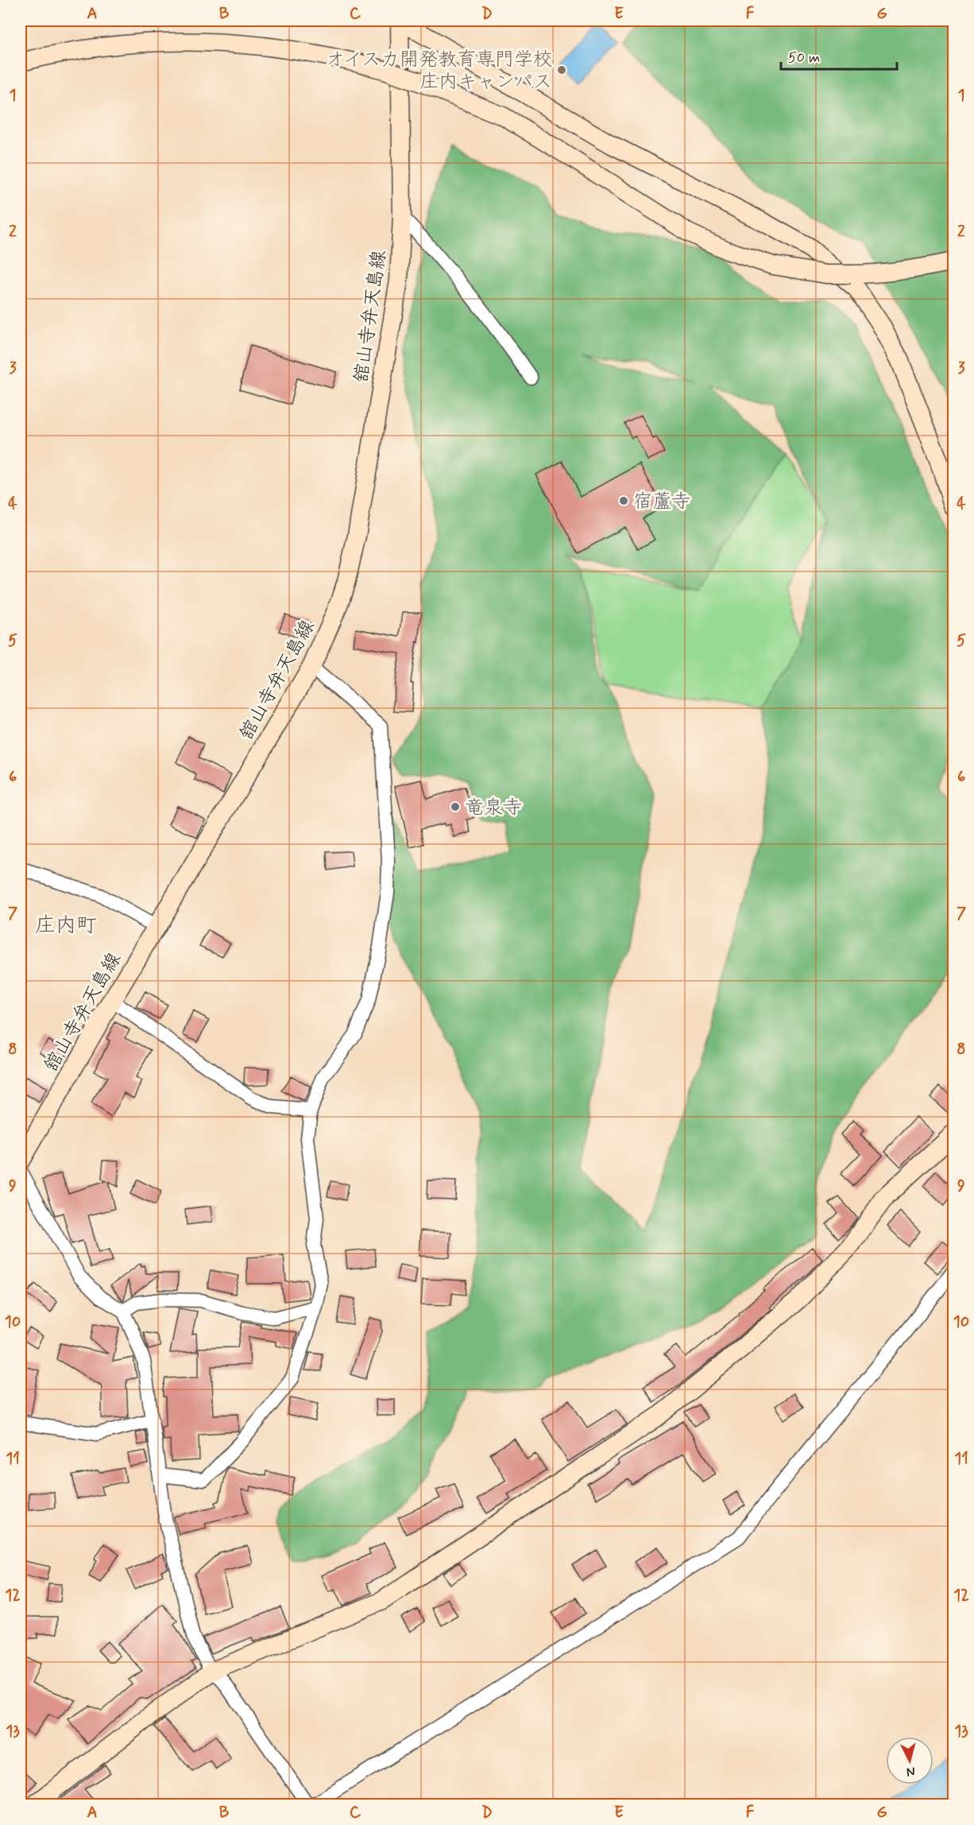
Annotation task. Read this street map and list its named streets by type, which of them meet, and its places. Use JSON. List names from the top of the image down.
{
  "streets": {
    "main road": ["舘山寺弁天島線"]
  },
  "districts": ["庄内町"],
  "places": ["オイスカ開発教育専門学校 庄内キャンパス", "宿蘆寺", "竜泉寺"],
  "scale_bar": "50 m",
  "north": "bottom",
  "grid": {
    "columns": [
      "A",
      "B",
      "C",
      "D",
      "E",
      "F",
      "G"
    ],
    "rows": [
      "1",
      "2",
      "3",
      "4",
      "5",
      "6",
      "7",
      "8",
      "9",
      "10",
      "11",
      "12",
      "13"
    ]
  }
}
